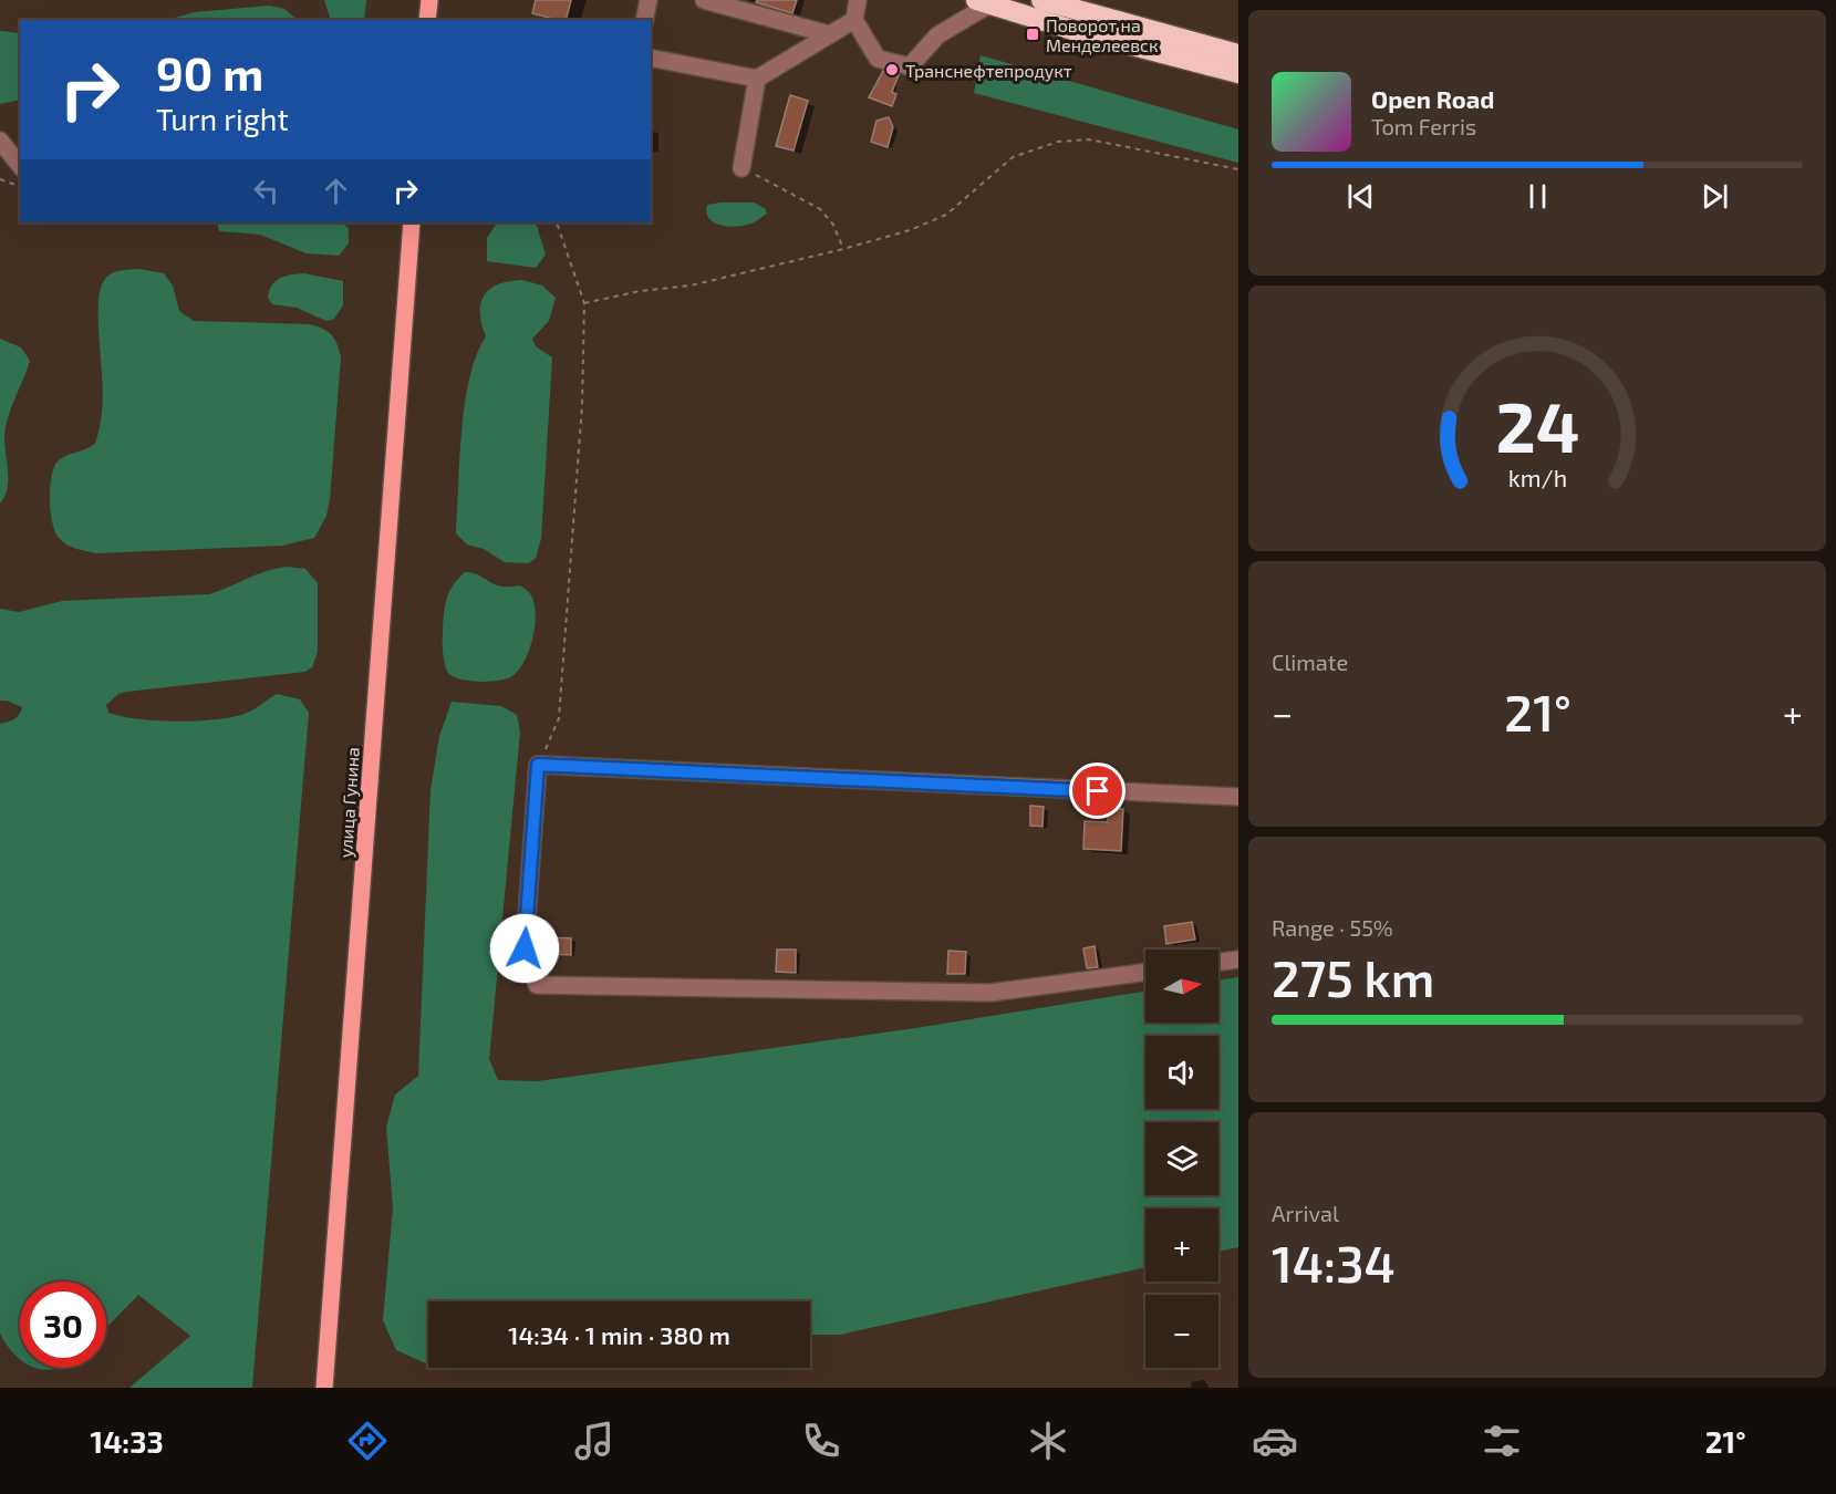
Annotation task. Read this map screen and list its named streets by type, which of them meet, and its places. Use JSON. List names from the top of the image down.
{
  "streets": {
    "main road": ["улица Гунина"]
  },
  "places": {
    "transit": ["Поворот на Менделеевск"],
    "other": ["Транснефтепродукт"]
  },
  "north": "right",
  "page": {
    "turn": ["90 m", "Turn right"],
    "song": ["Open Road", "Tom Ferris"],
    "tile": [
      "Climate",
      ["Range · 55%", "275 km"],
      ["Arrival", "14:34"]
    ],
    "heat": ["−", "21°", "+"],
    "map_buttons": ["+", "−"],
    "limit": "30",
    "trip": "14:34 · 1 min · 380 m",
    "tabs": ["14:33", "21°"],
    "gauge": ["24", "km/h"]
  }
}
